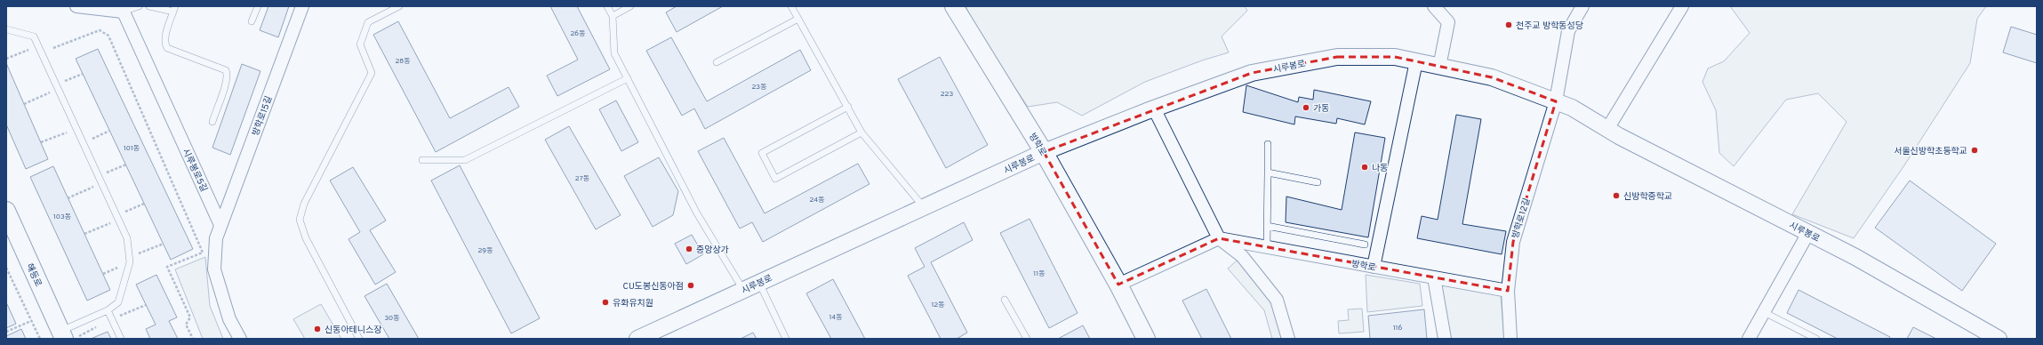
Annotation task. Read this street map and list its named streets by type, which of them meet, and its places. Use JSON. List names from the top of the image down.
{
  "streets": {
    "main road": ["방학로", "해등로"],
    "street": [
      "시루봉로",
      "방학로15길",
      "시루봉로5길",
      "방학로12길"
    ]
  },
  "crossings": [
    ["시루봉로", "방학로"],
    ["시루봉로", "방학로12길"],
    ["방학로15길", "시루봉로5길"],
    ["방학로", "방학로12길"]
  ],
  "places": [
    "천주교 방학동성당",
    "가동",
    "서울신방학초등학교",
    "나동",
    "신방학중학교",
    "중앙상가",
    "CU도봉신동아점",
    "유화유치원",
    "신동아테니스장"
  ],
  "house_numbers": [
    "26동",
    "28동",
    "23동",
    "223",
    "101동",
    "27동",
    "24동",
    "103동",
    "29동",
    "11동",
    "12동",
    "14동",
    "30동",
    "116"
  ]
}
